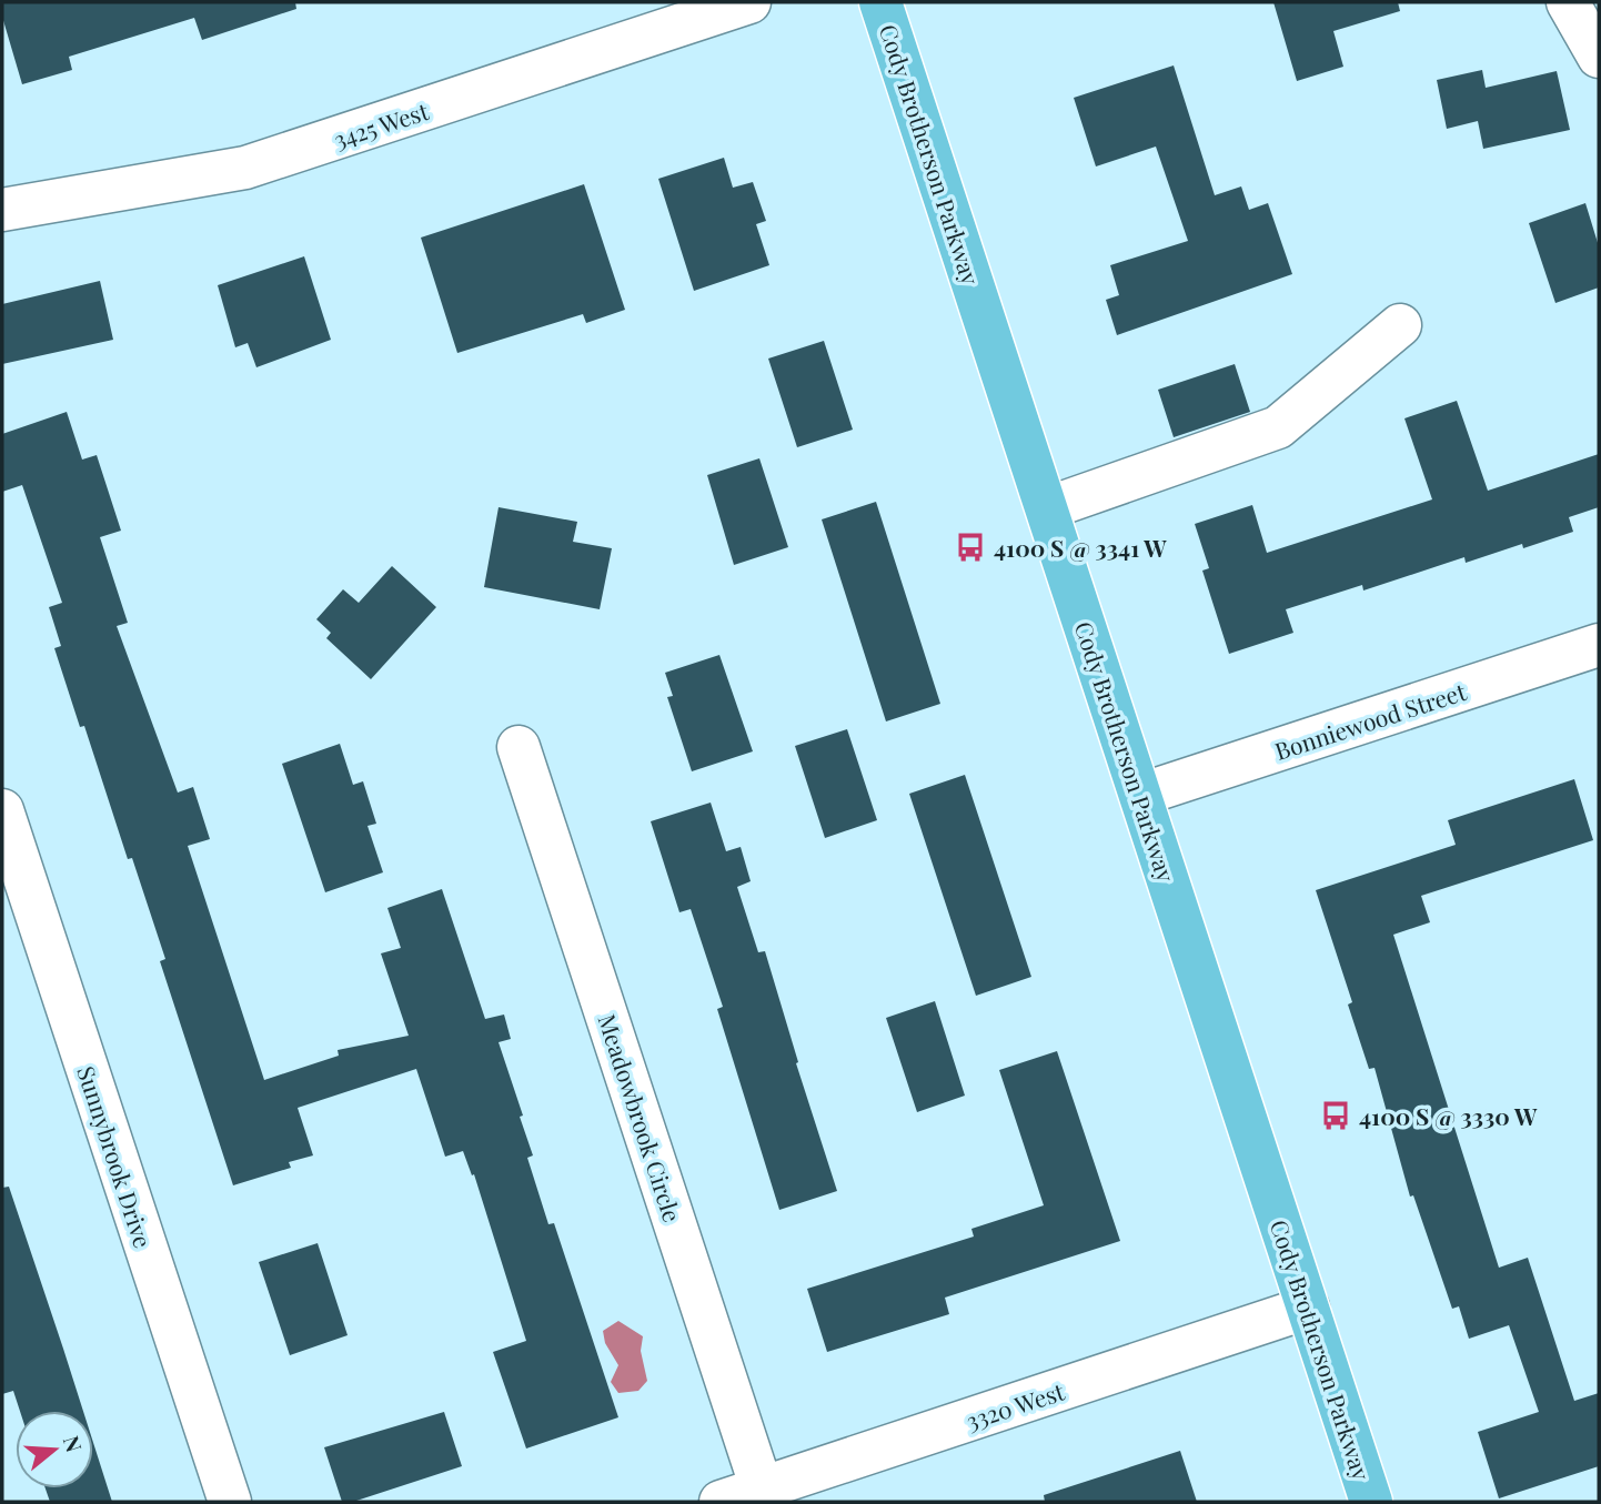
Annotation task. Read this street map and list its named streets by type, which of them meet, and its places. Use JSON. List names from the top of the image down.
{
  "streets": {
    "main road": ["Cody Brotherson Parkway"],
    "street": [
      "3425 West",
      "Bonniewood Street",
      "Meadowbrook Circle",
      "Sunnybrook Drive",
      "3320 West"
    ]
  },
  "crossings": [
    ["Cody Brotherson Parkway", "Bonniewood Street"],
    ["Cody Brotherson Parkway", "3320 West"],
    ["Meadowbrook Circle", "3320 West"]
  ],
  "places": {
    "bus stop": ["4100 S @ 3341 W", "4100 S @ 3330 W"]
  },
  "north": "right"
}
